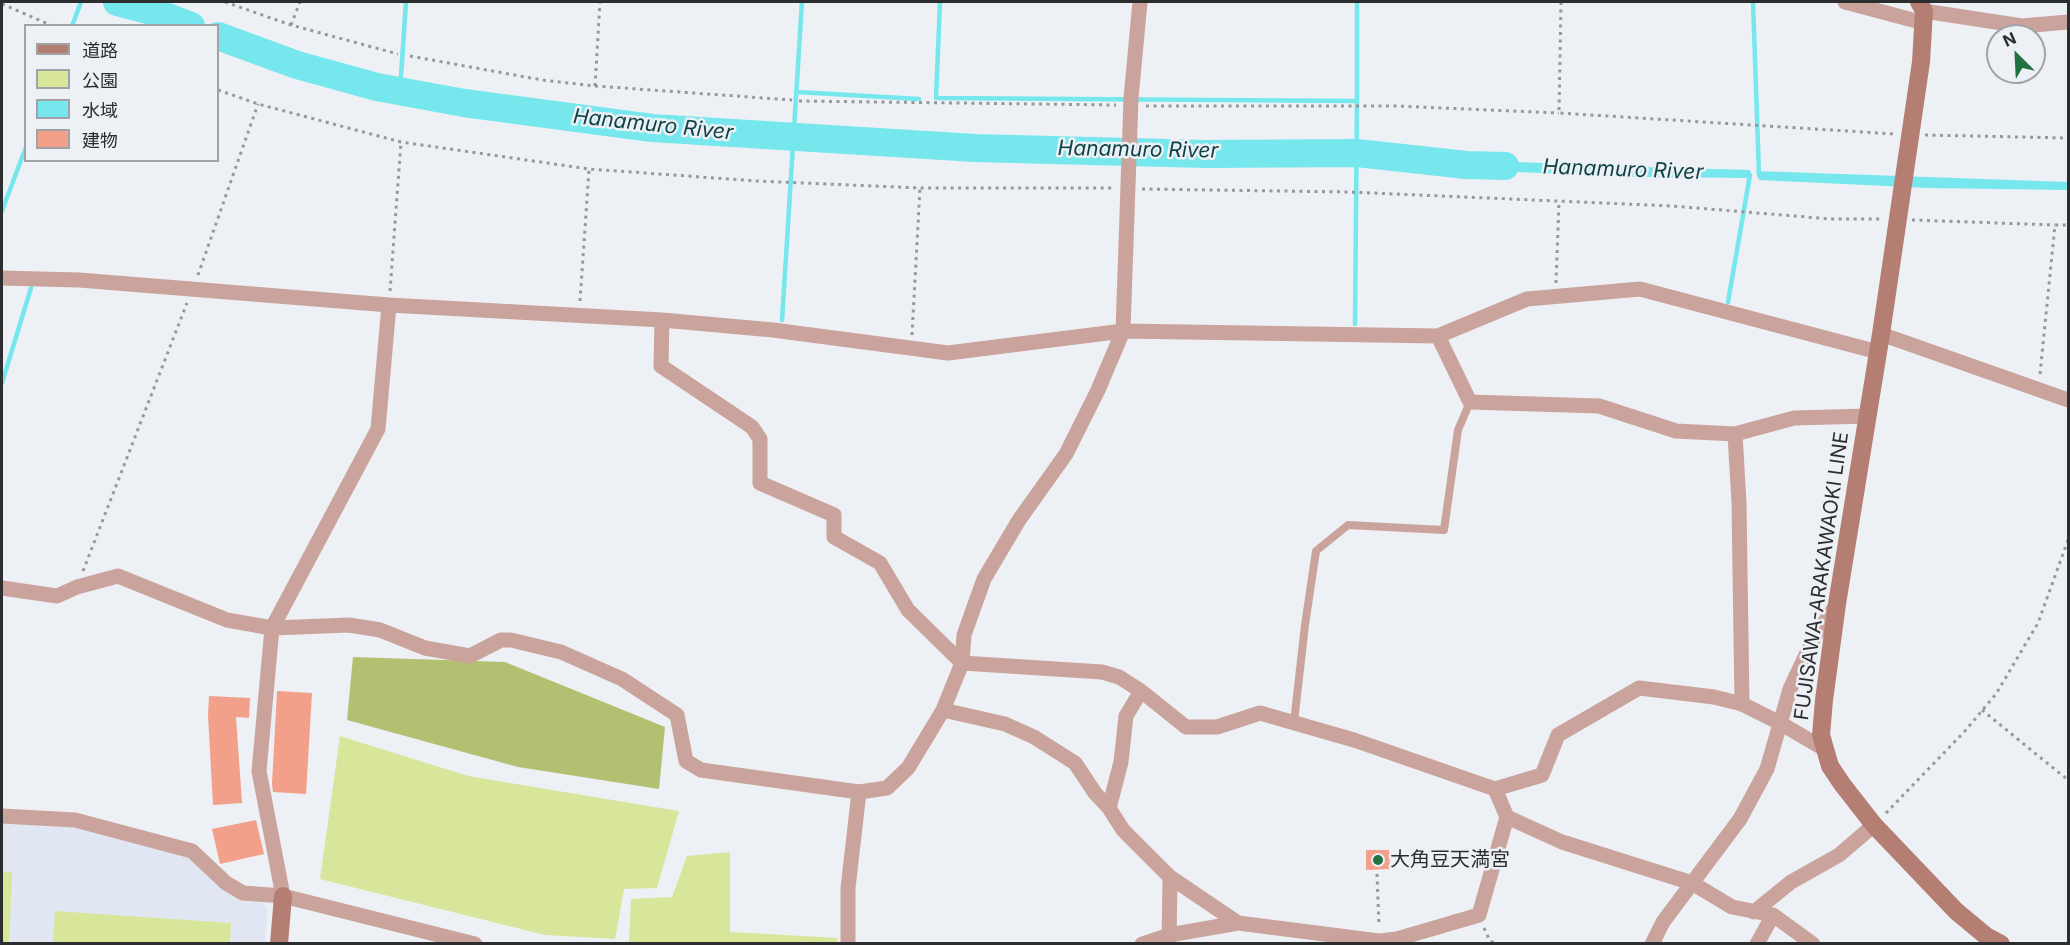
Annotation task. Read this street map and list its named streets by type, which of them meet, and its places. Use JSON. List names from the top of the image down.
{
  "streets": {
    "main road": ["FUJISAWA-ARAKAWAOKI LINE"]
  },
  "water": ["Hanamuro River"],
  "places": ["大角豆天満宮"],
  "legend": [
    "道路",
    "公園",
    "水域",
    "建物"
  ],
  "north": "top left"
}
